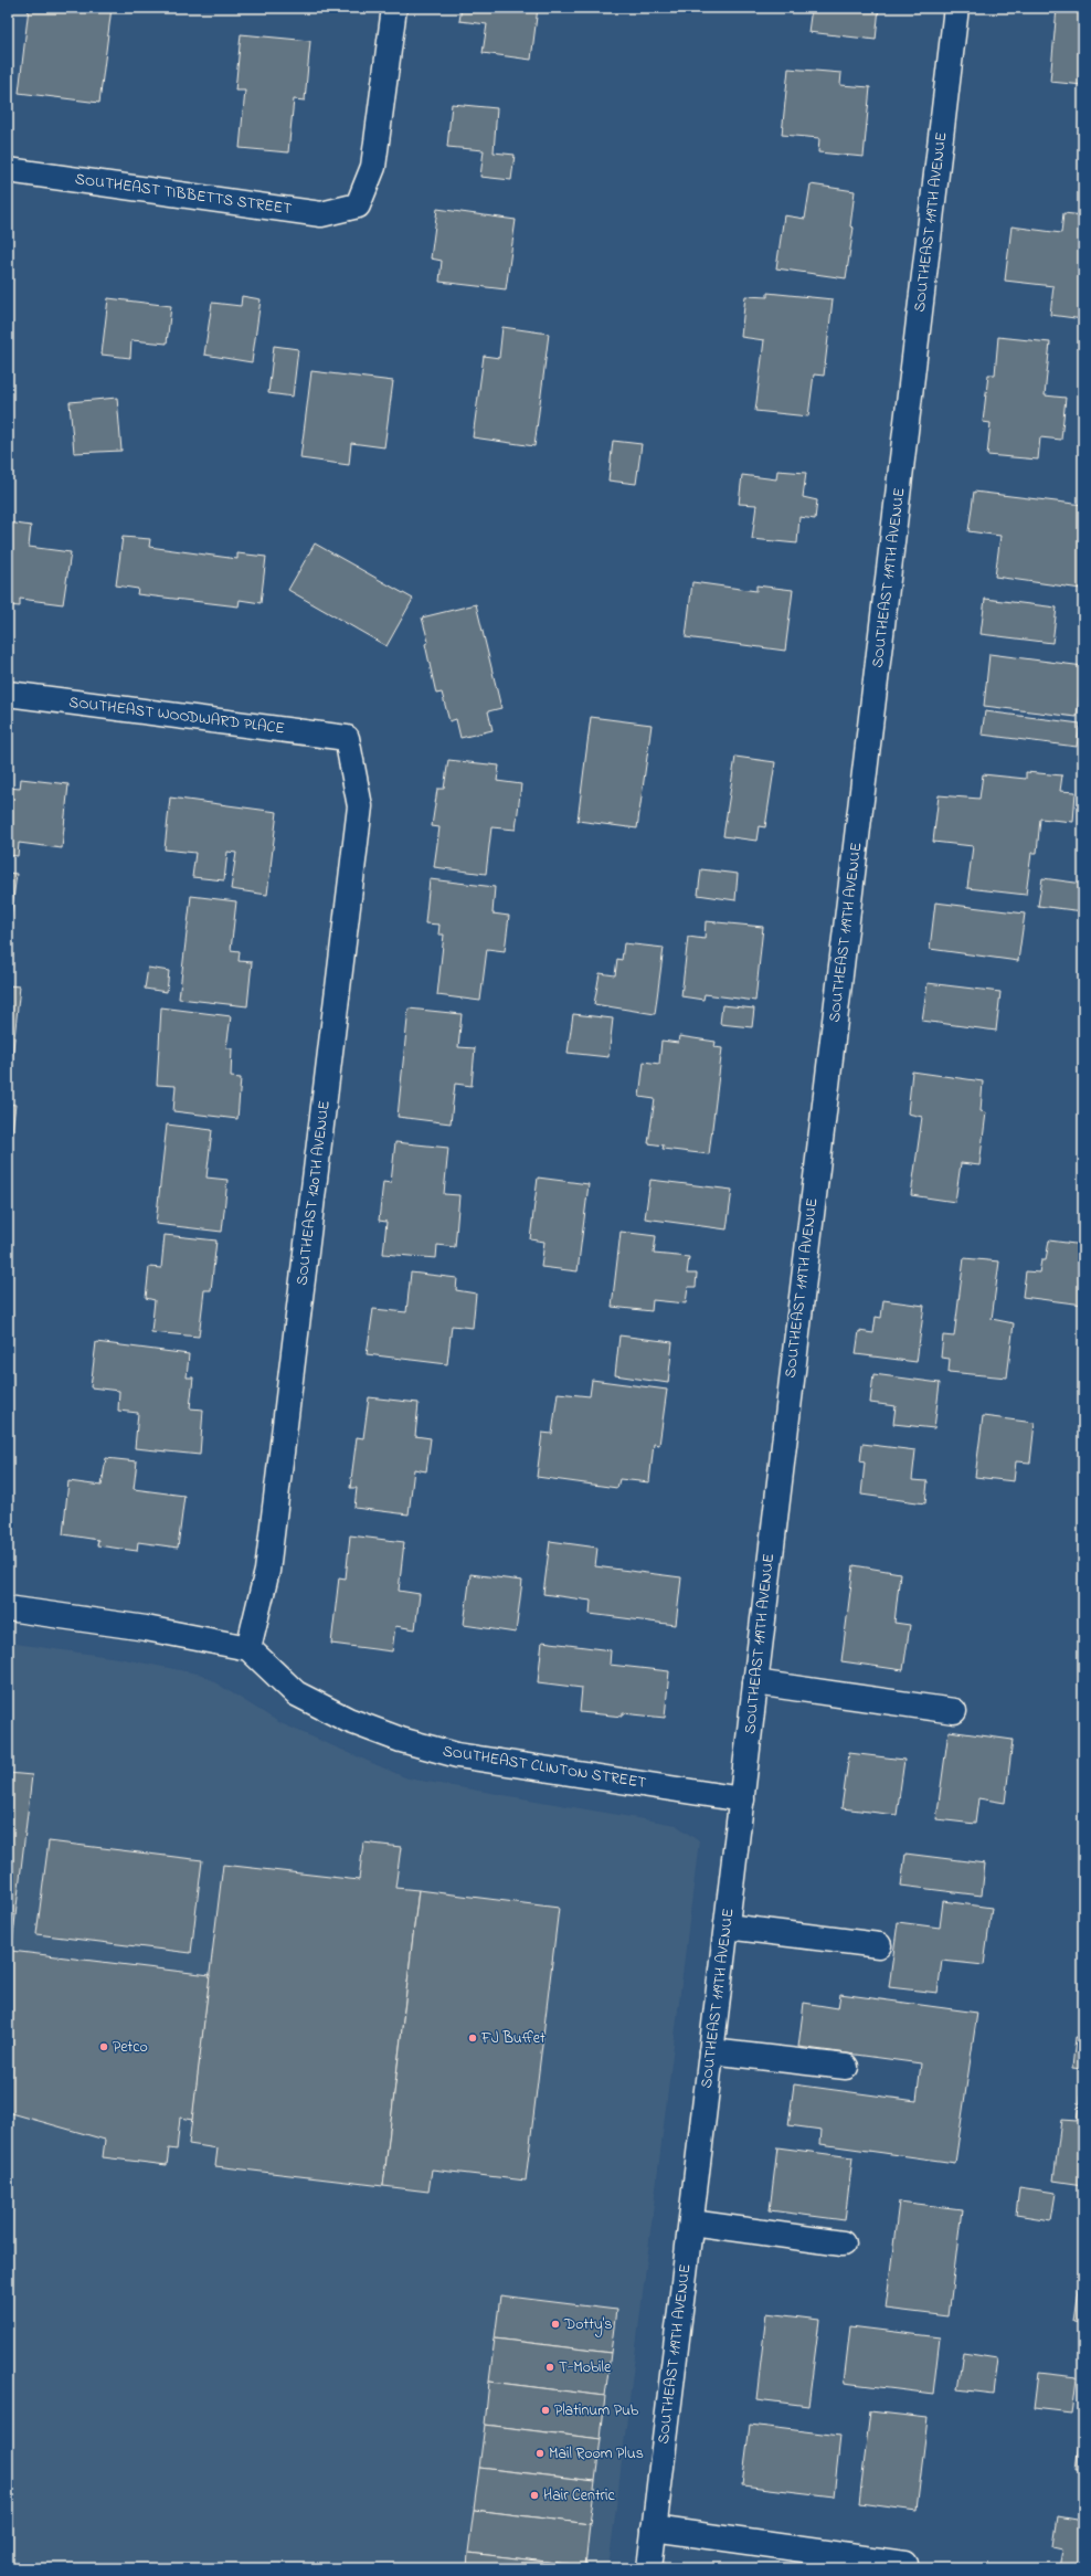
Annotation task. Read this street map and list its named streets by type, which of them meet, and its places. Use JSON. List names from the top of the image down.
{
  "streets": {
    "street": [
      "SOUTHEAST TIBBETTS STREET",
      "SOUTHEAST 119TH AVENUE",
      "SOUTHEAST WOODWARD PLACE",
      "SOUTHEAST 120TH AVENUE",
      "SOUTHEAST CLINTON STREET"
    ]
  },
  "crossings": [
    ["SOUTHEAST 119TH AVENUE", "SOUTHEAST CLINTON STREET"],
    ["SOUTHEAST WOODWARD PLACE", "SOUTHEAST 120TH AVENUE"],
    ["SOUTHEAST 120TH AVENUE", "SOUTHEAST CLINTON STREET"]
  ],
  "places": [
    "FJ Buffet",
    "Petco",
    "Dotty's",
    "T-Mobile",
    "Platinum Pub",
    "Mail Room Plus",
    "Hair Centric"
  ]
}
